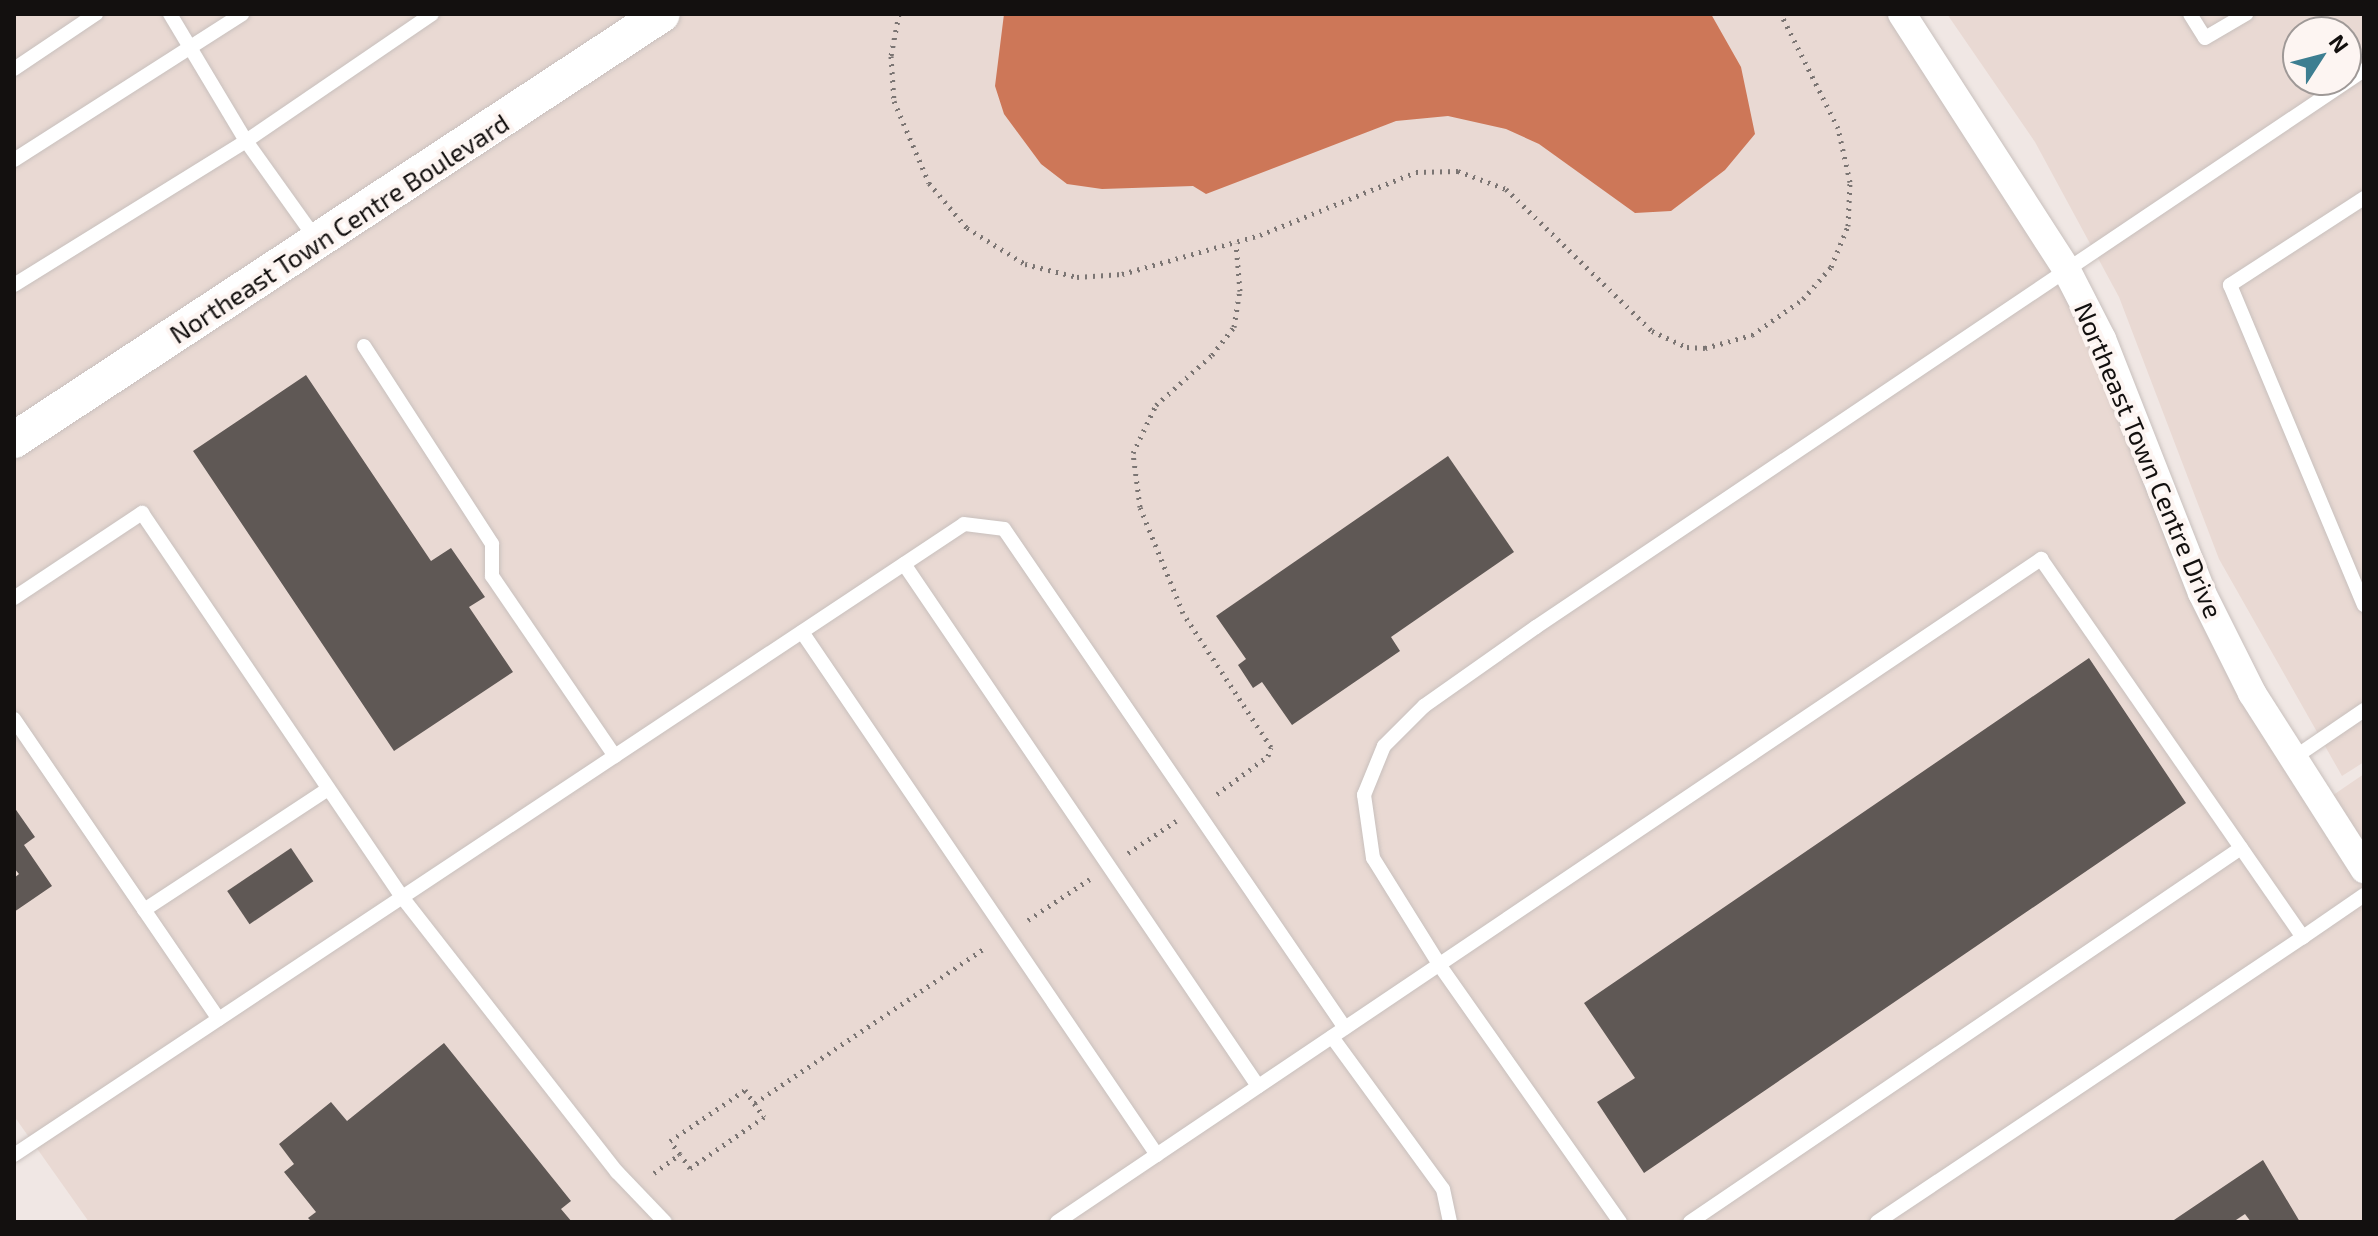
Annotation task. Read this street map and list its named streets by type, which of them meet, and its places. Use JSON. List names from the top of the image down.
{
  "streets": {
    "street": ["Northeast Town Centre Boulevard", "Northeast Town Centre Drive"]
  },
  "north": "top right"
}
